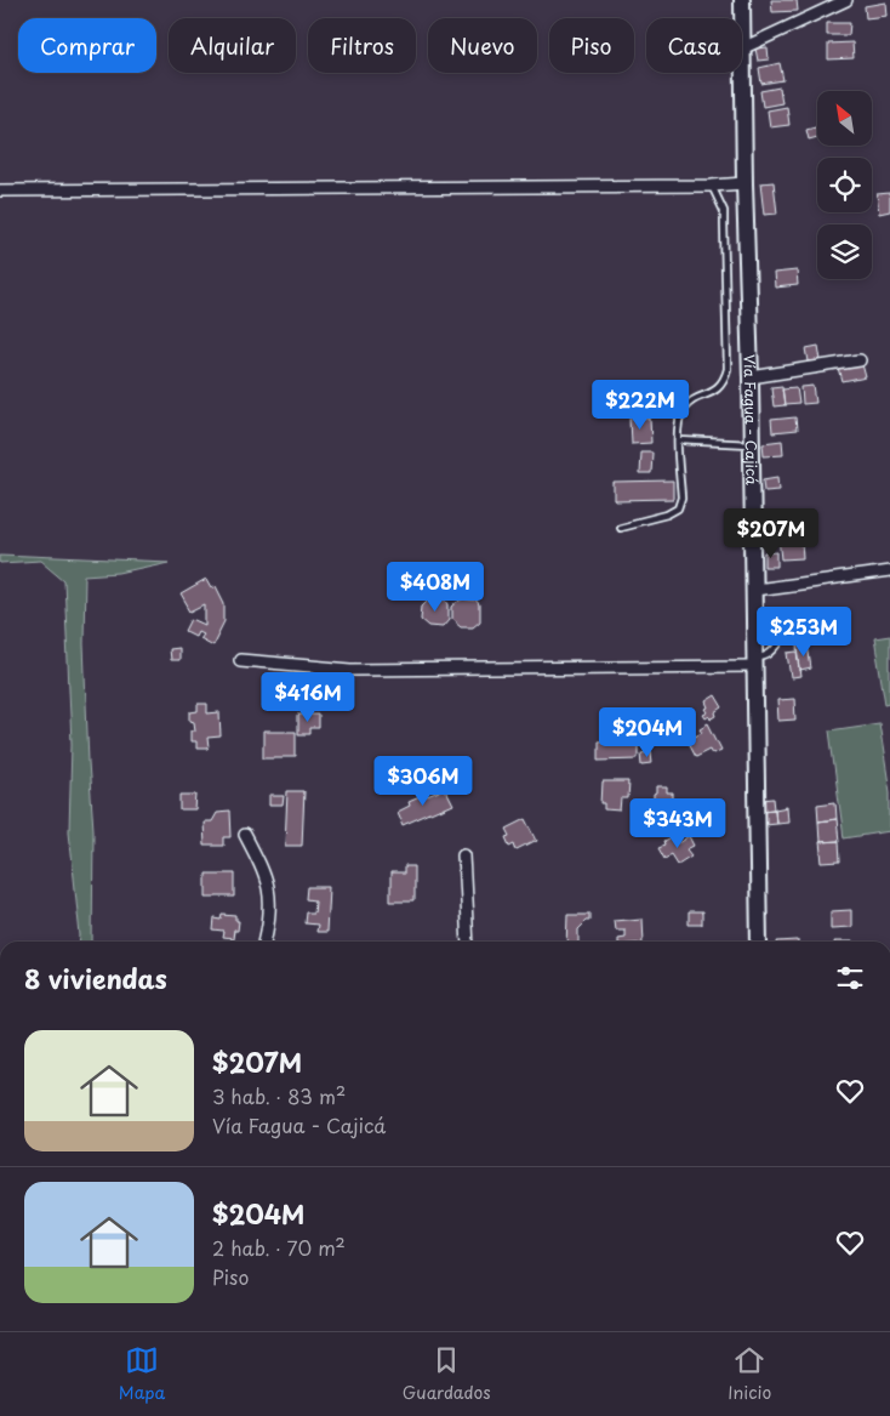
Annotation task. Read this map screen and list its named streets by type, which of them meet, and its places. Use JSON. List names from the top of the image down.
{
  "streets": {
    "street": ["Vía Fagua - Cajicá"]
  },
  "north": "top left",
  "page": {
    "chip": [
      "Comprar",
      "Alquilar",
      "Filtros",
      "Nuevo",
      "Piso",
      "Casa"
    ],
    "price": [
      "$222M",
      "$207M",
      "$408M",
      "$253M",
      "$416M",
      "$204M",
      "$306M",
      "$343M"
    ],
    "heading": "8 viviendas",
    "list": [
      {
        "name": "$207M",
        "note": "3 hab. · 83 m² · Vía Fagua - Cajicá"
      },
      {
        "name": "$204M",
        "note": "2 hab. · 70 m² · Piso"
      }
    ],
    "tabs": ["Mapa", "Guardados", "Inicio"]
  }
}
